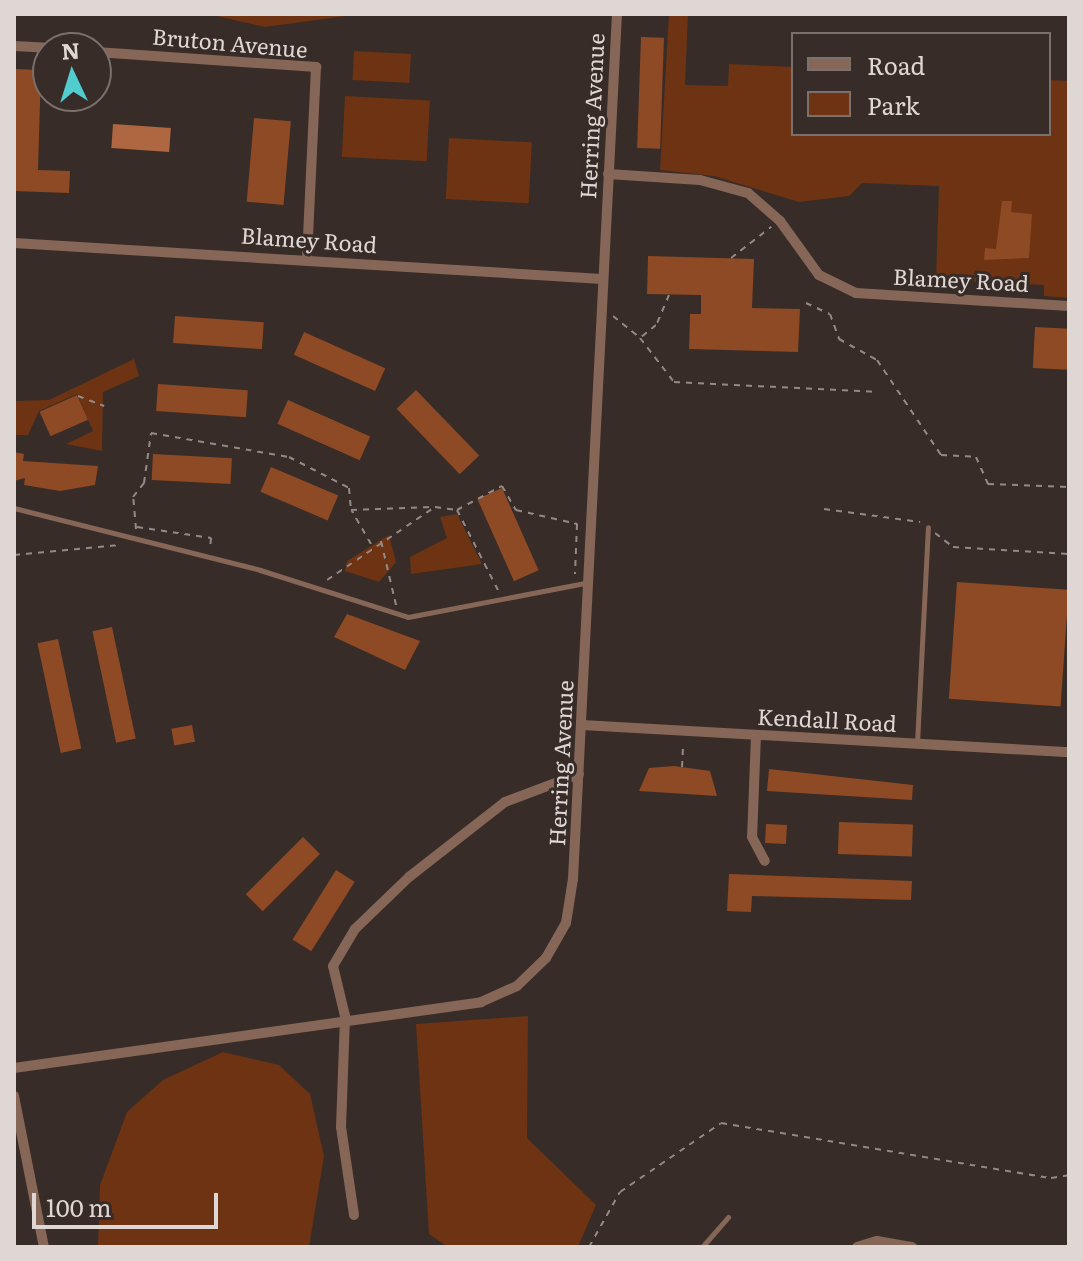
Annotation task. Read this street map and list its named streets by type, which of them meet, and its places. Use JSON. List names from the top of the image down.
{
  "streets": {
    "street": [
      "Bruton Avenue",
      "Herring Avenue",
      "Blamey Road",
      "Kendall Road"
    ]
  },
  "crossings": [
    ["Bruton Avenue", "Blamey Road"],
    ["Herring Avenue", "Blamey Road"],
    ["Herring Avenue", "Kendall Road"]
  ],
  "legend": ["Road", "Park"],
  "scale_bar": "100 m",
  "north": "top"
}
